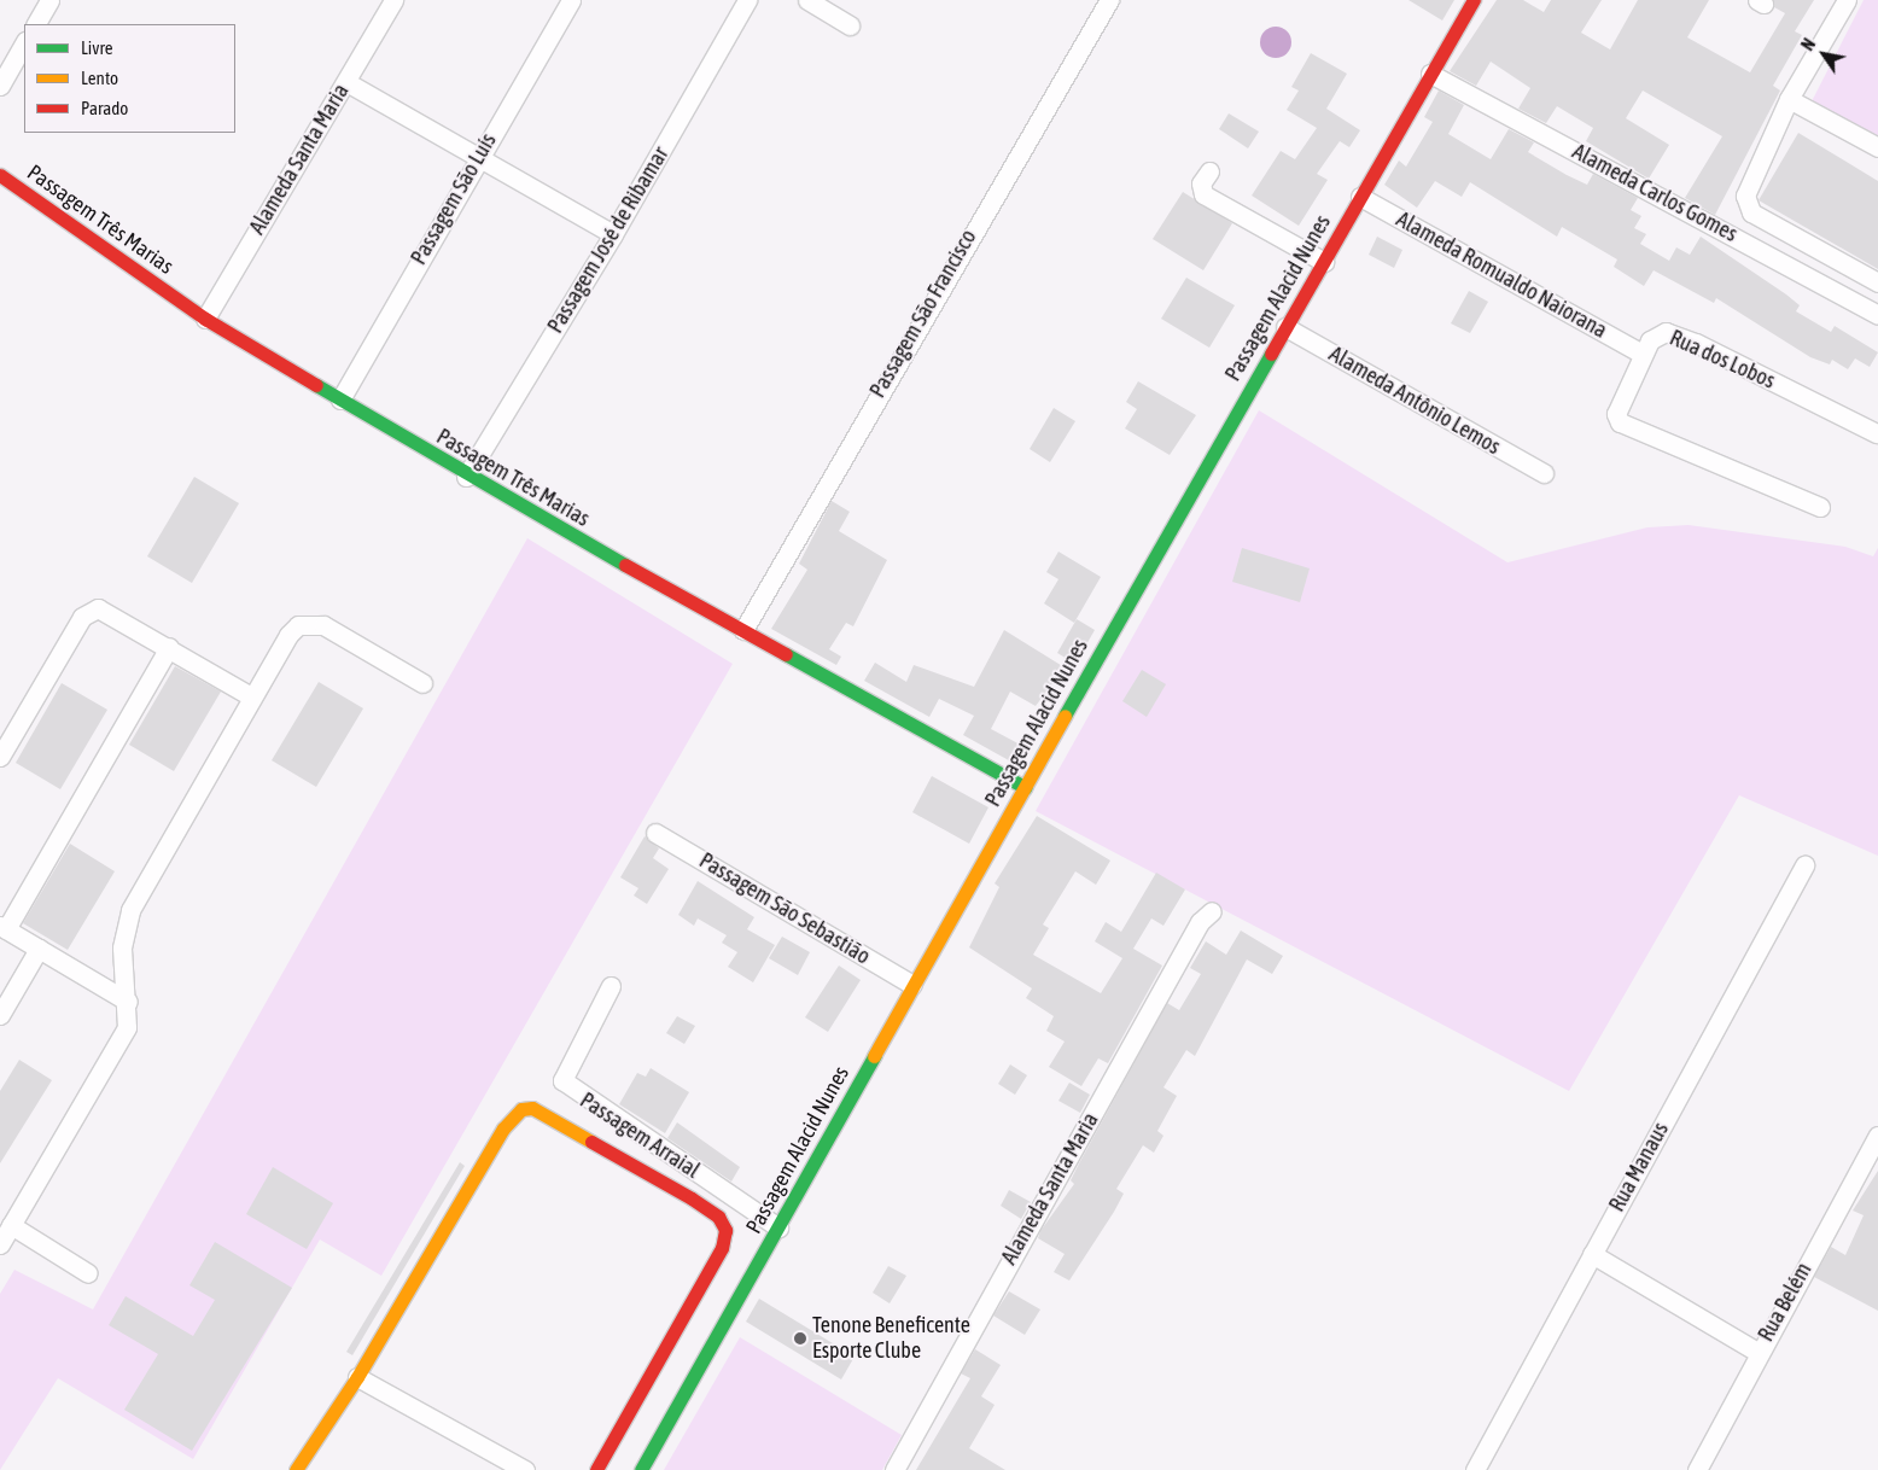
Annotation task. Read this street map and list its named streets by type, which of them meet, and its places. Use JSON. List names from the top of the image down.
{
  "streets": {
    "street": [
      "Alameda Santa Maria",
      "Alameda Carlos Gomes",
      "Passagem São Luís",
      "Passagem Três Marias",
      "Passagem José de Ribamar",
      "Alameda Romualdo Naiorana",
      "Passagem Alacid Nunes",
      "Passagem São Francisco",
      "Rua dos Lobos",
      "Alameda Antônio Lemos",
      "Passagem São Sebastião",
      "Passagem Arraial",
      "Rua Manaus",
      "Rua Belém"
    ]
  },
  "crossings": [
    ["Alameda Santa Maria", "Passagem Três Marias"],
    ["Alameda Carlos Gomes", "Passagem Alacid Nunes"],
    ["Passagem São Luís", "Passagem Três Marias"],
    ["Passagem Três Marias", "Passagem José de Ribamar"],
    ["Passagem Três Marias", "Passagem Alacid Nunes"],
    ["Passagem Três Marias", "Passagem São Francisco"],
    ["Alameda Romualdo Naiorana", "Passagem Alacid Nunes"],
    ["Alameda Romualdo Naiorana", "Rua dos Lobos"],
    ["Passagem Alacid Nunes", "Alameda Antônio Lemos"],
    ["Passagem Alacid Nunes", "Passagem São Sebastião"],
    ["Passagem Alacid Nunes", "Passagem Arraial"]
  ],
  "places": ["Tenone Beneficente Esporte Clube"],
  "legend": ["Livre", "Lento", "Parado"],
  "north": "top left"
}
